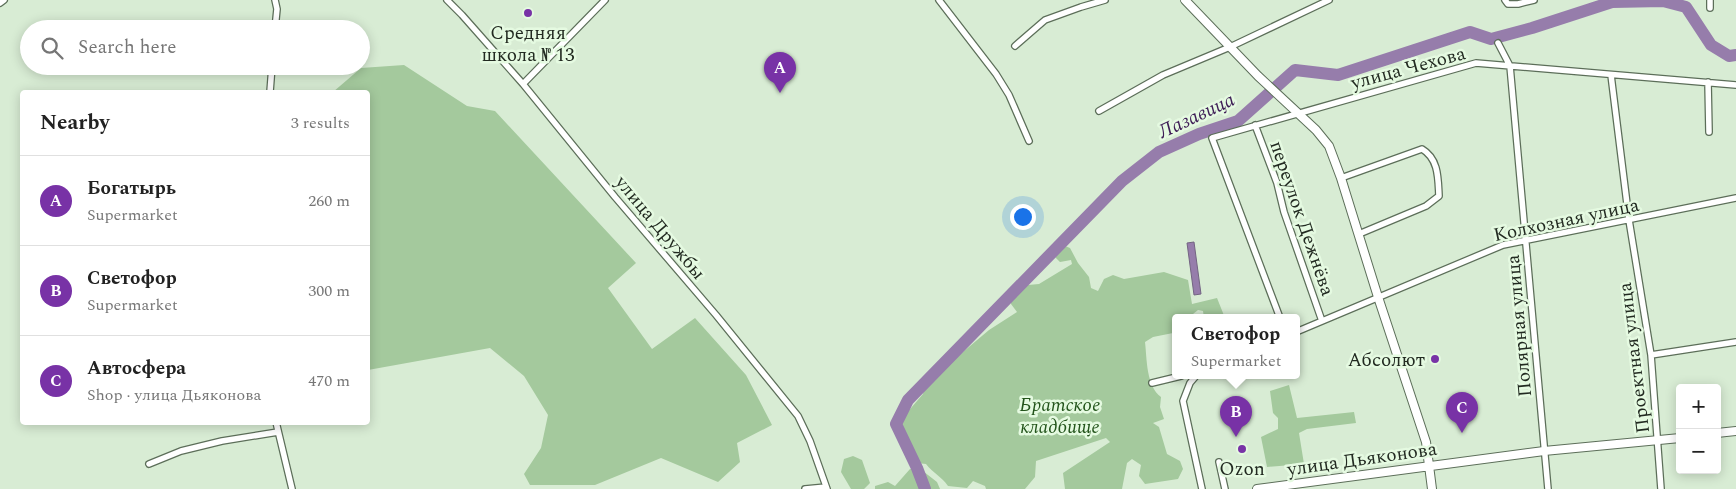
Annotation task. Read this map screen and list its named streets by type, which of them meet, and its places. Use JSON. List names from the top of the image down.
{
  "streets": {
    "main road": ["улица Дьяконова"],
    "street": [
      "улица Чехова",
      "переулок Дежнёва",
      "Колхозная улица",
      "улица Дружбы",
      "Полярная улица",
      "Проектная улица"
    ]
  },
  "crossings": [
    ["улица Чехова", "переулок Дежнёва"],
    ["улица Чехова", "Полярная улица"],
    ["улица Чехова", "Проектная улица"],
    ["переулок Дежнёва", "Колхозная улица"],
    ["Колхозная улица", "Полярная улица"],
    ["Колхозная улица", "Проектная улица"],
    ["Полярная улица", "улица Дьяконова"],
    ["Проектная улица", "улица Дьяконова"]
  ],
  "water": ["Лазавица"],
  "parks": ["Братское кладбище"],
  "places": ["Средняя школа № 13", "Абсолют", "Ozon"],
  "page": {
    "search": "Search here",
    "pins": ["A", "C", "B"],
    "heading": ["Nearby", "3 results"],
    "list": [
      {
        "mark": "A",
        "name": "Богатырь",
        "note": "Supermarket",
        "value": "260 m"
      },
      {
        "mark": "B",
        "name": "Светофор",
        "note": "Supermarket",
        "value": "300 m"
      },
      {
        "mark": "C",
        "name": "Автосфера",
        "note": "Shop · улица Дьяконова",
        "value": "470 m"
      }
    ],
    "popup": ["Светофор", "Supermarket"],
    "map_buttons": ["+", "−"]
  }
}
